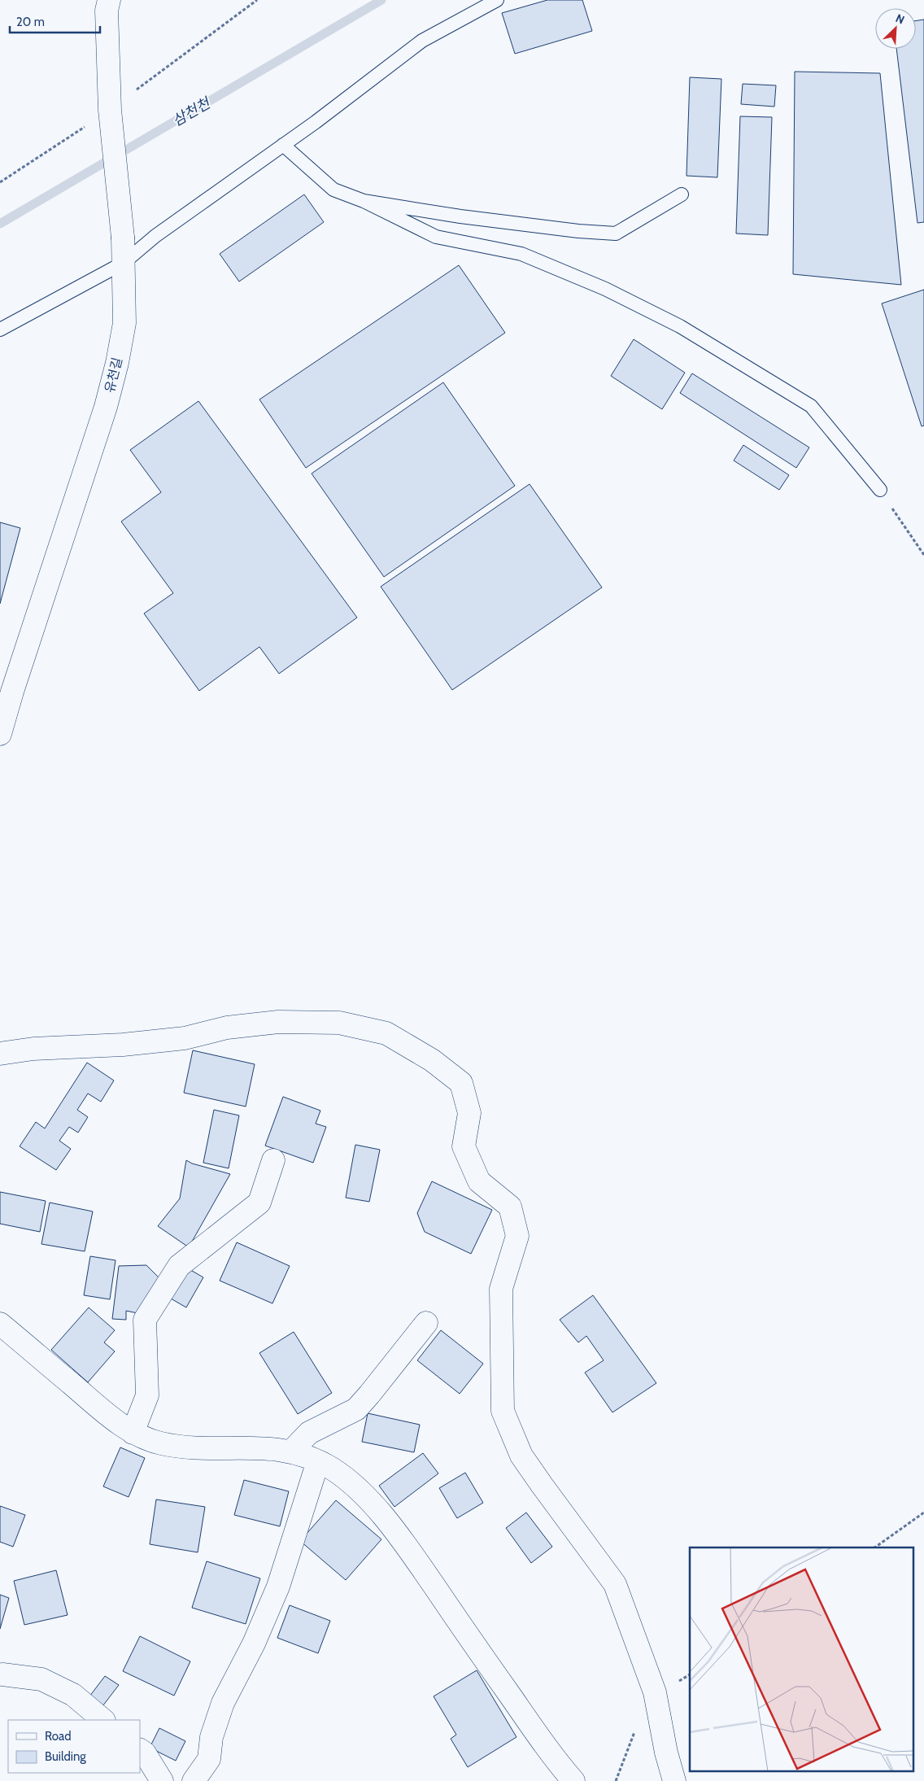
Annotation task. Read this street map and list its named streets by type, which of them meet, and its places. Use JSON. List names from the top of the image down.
{
  "streets": {
    "street": ["유천길"]
  },
  "water": ["삼천천"],
  "legend": ["Road", "Building"],
  "scale_bar": "20 m",
  "north": "top right"
}
